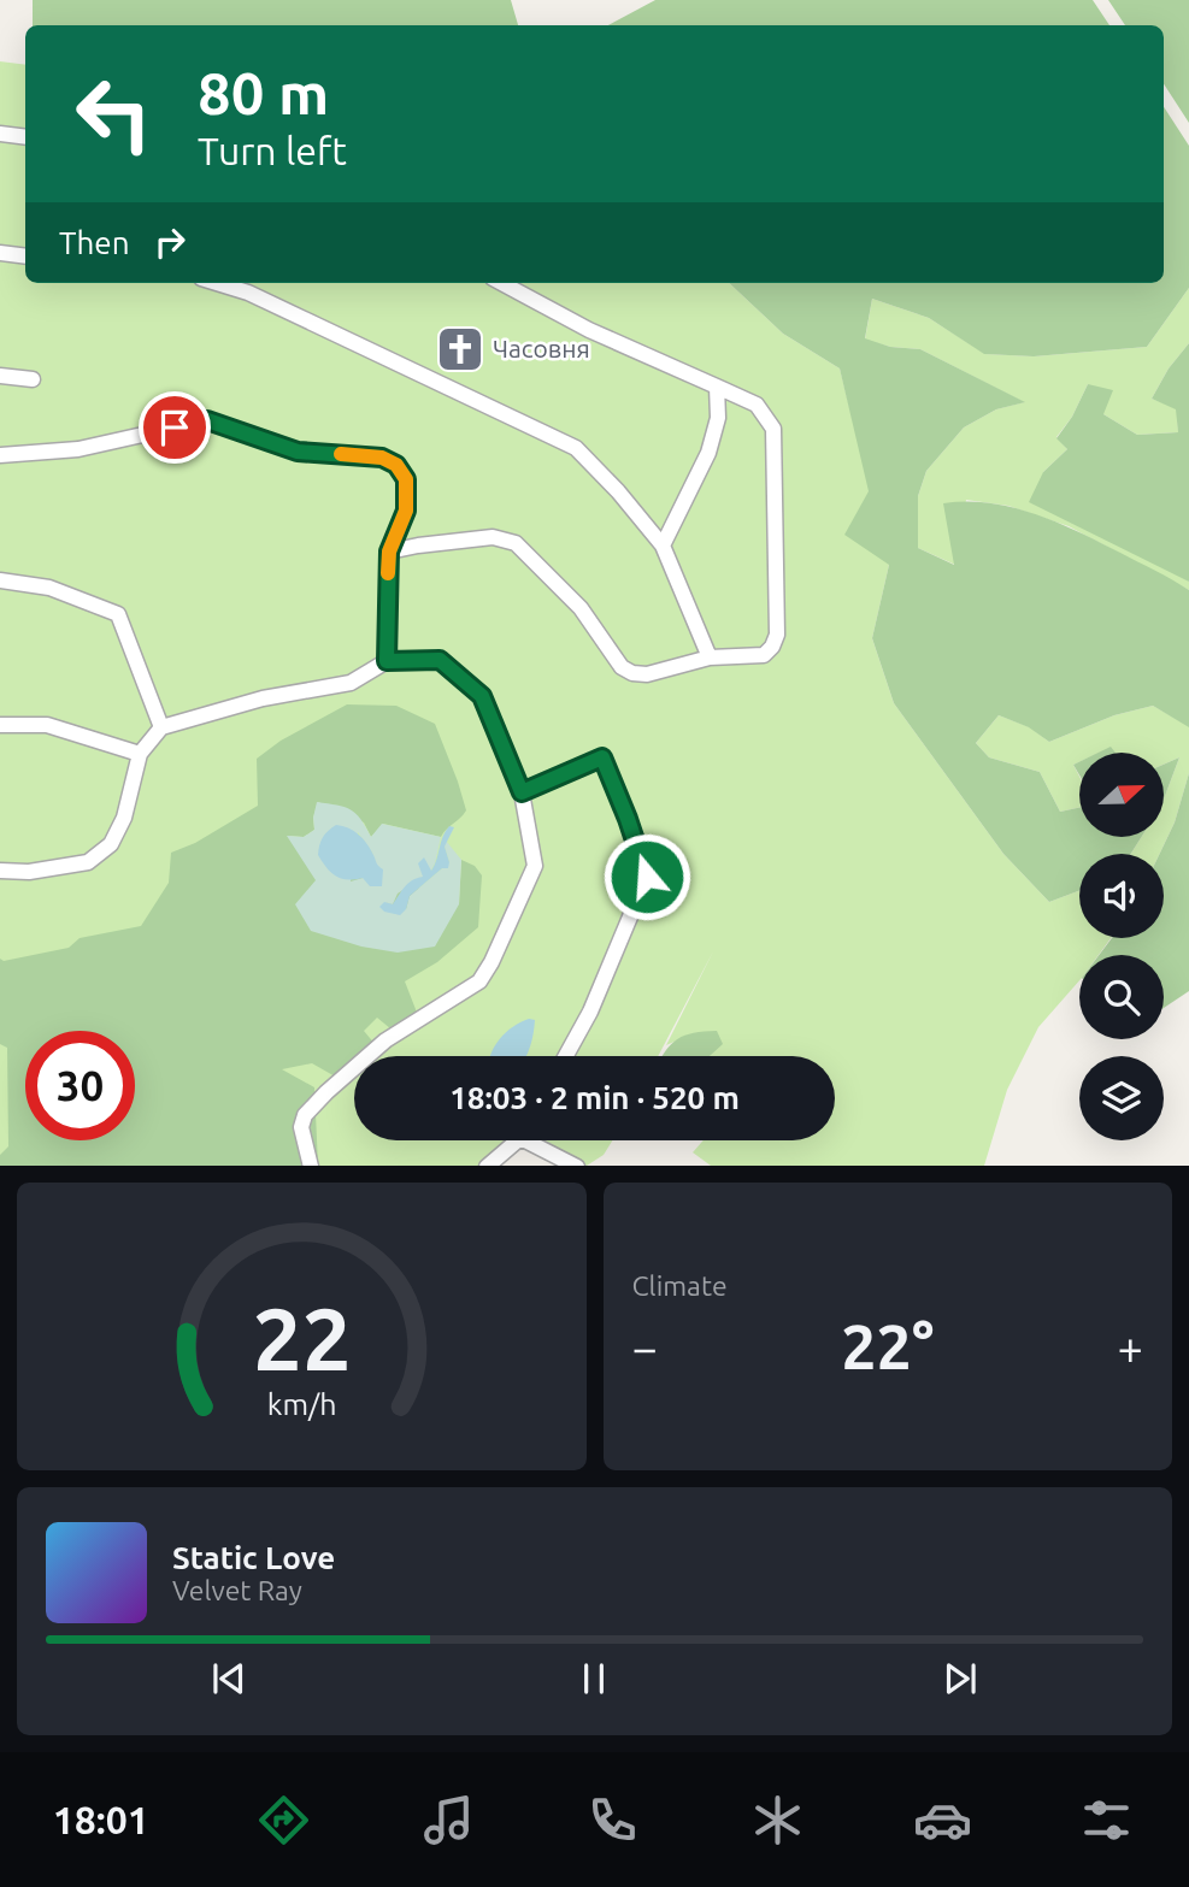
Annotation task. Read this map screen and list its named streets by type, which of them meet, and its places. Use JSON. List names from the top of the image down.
{
  "places": {
    "church": ["Часовня"]
  },
  "north": "right",
  "page": {
    "turn": ["80 m", "Turn left"],
    "then": "Then",
    "limit": "30",
    "trip": "18:03 · 2 min · 520 m",
    "tile": "Climate",
    "heat": ["−", "22°", "+"],
    "song": ["Static Love", "Velvet Ray"],
    "tabs": "18:01",
    "gauge": ["22", "km/h"]
  }
}
